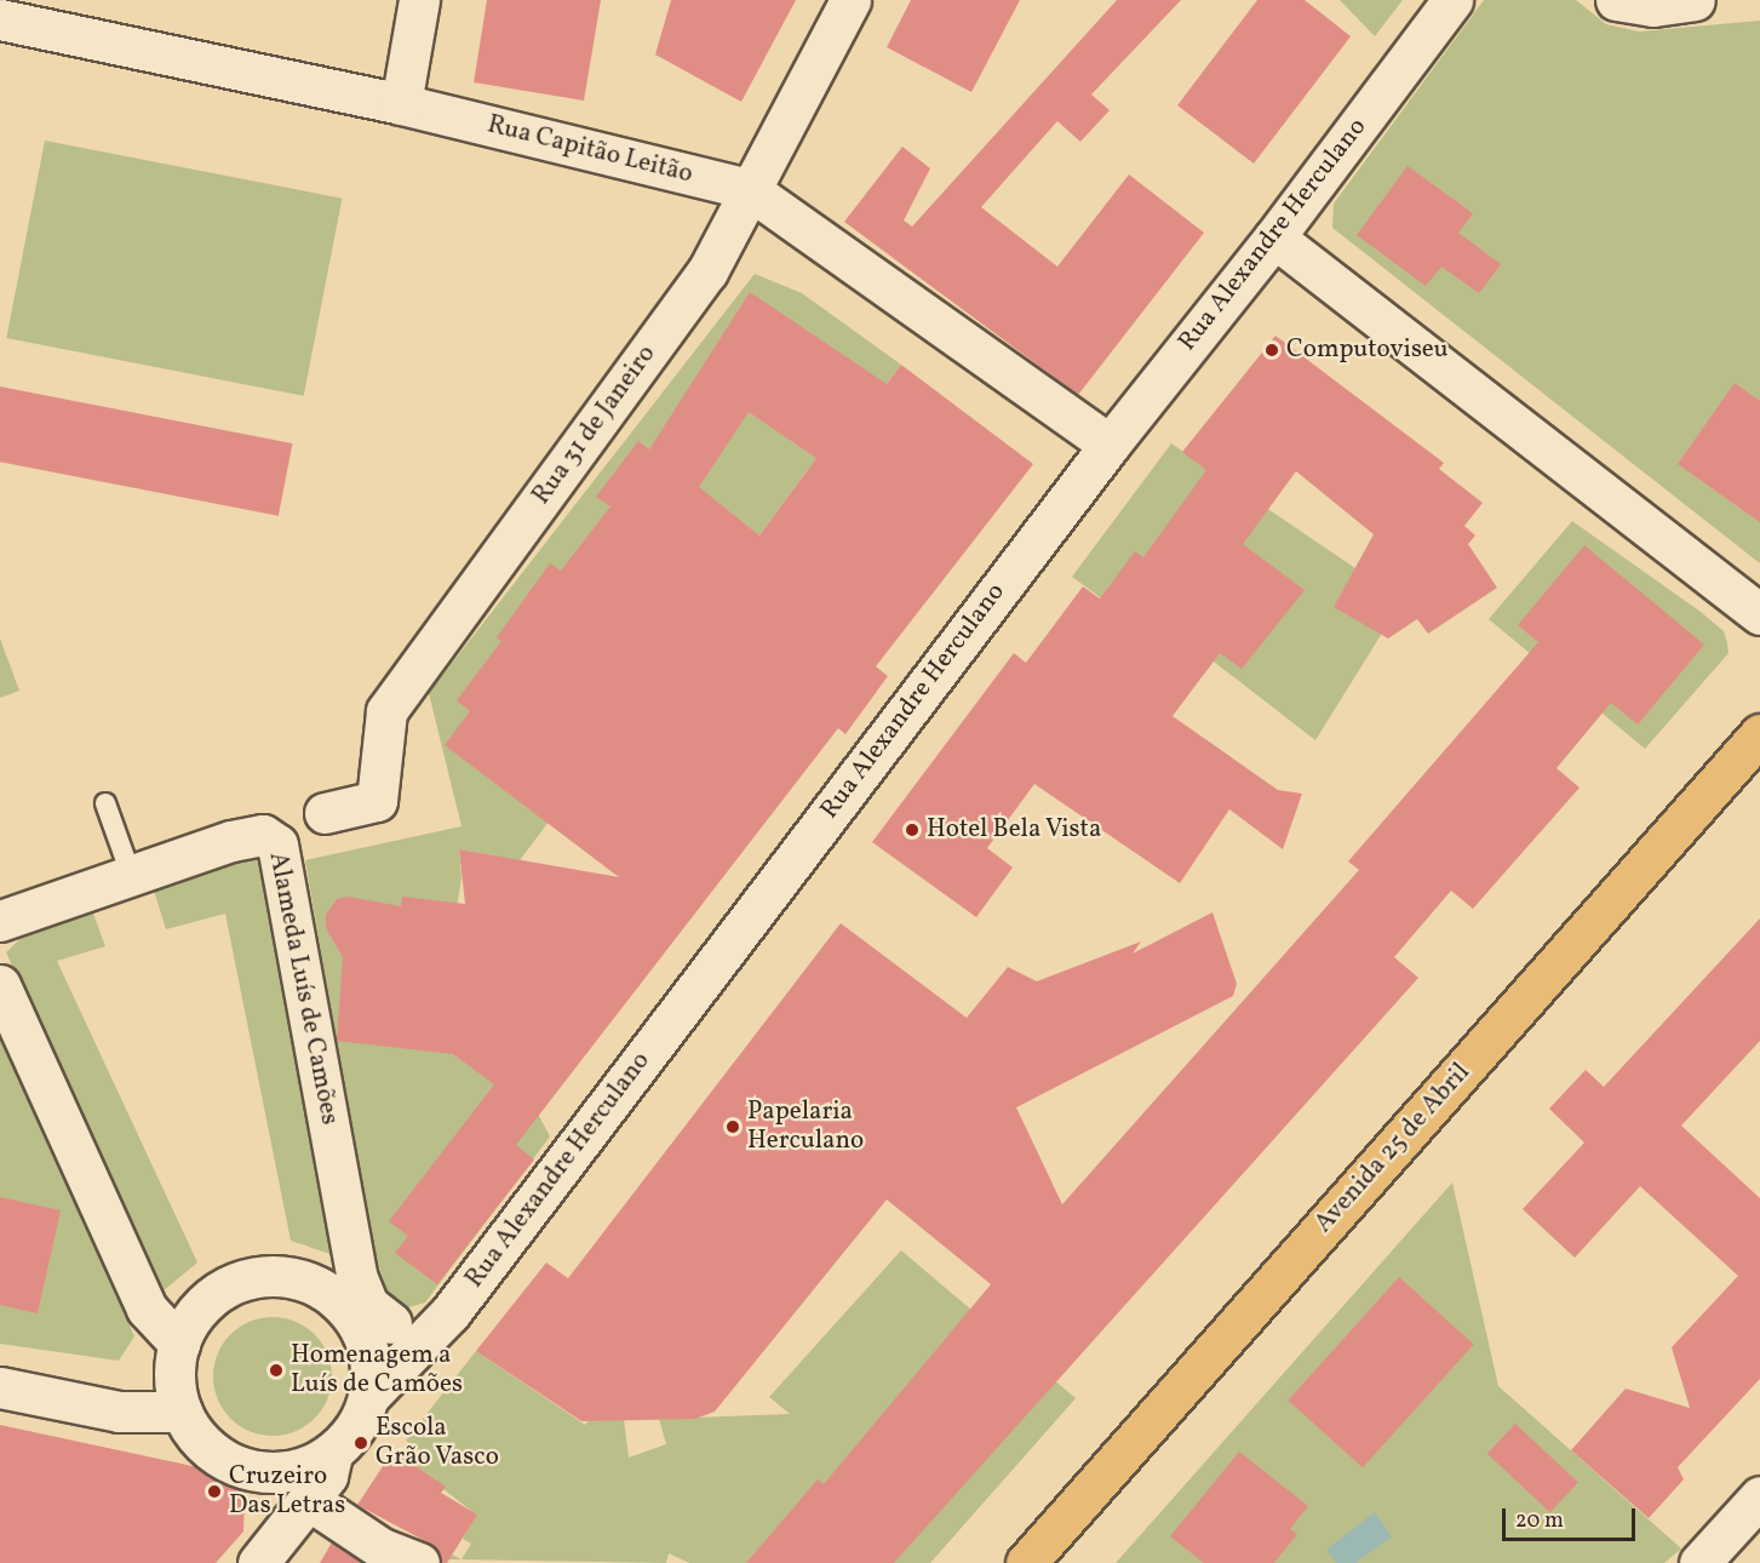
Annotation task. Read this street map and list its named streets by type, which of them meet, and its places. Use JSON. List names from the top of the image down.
{
  "streets": {
    "main road": ["Avenida 25 de Abril"],
    "street": [
      "Rua Capitão Leitão",
      "Rua Alexandre Herculano",
      "Rua 31 de Janeiro",
      "Alameda Luís de Camões"
    ]
  },
  "crossings": [
    ["Rua Capitão Leitão", "Rua Alexandre Herculano"],
    ["Rua Capitão Leitão", "Rua 31 de Janeiro"],
    ["Rua Alexandre Herculano", "Alameda Luís de Camões"]
  ],
  "places": [
    "Computoviseu",
    "Hotel Bela Vista",
    "Papelaria Herculano",
    "Homenagem a Luís de Camões",
    "Escola Grão Vasco",
    "Cruzeiro Das Letras"
  ],
  "scale_bar": "20 m"
}
